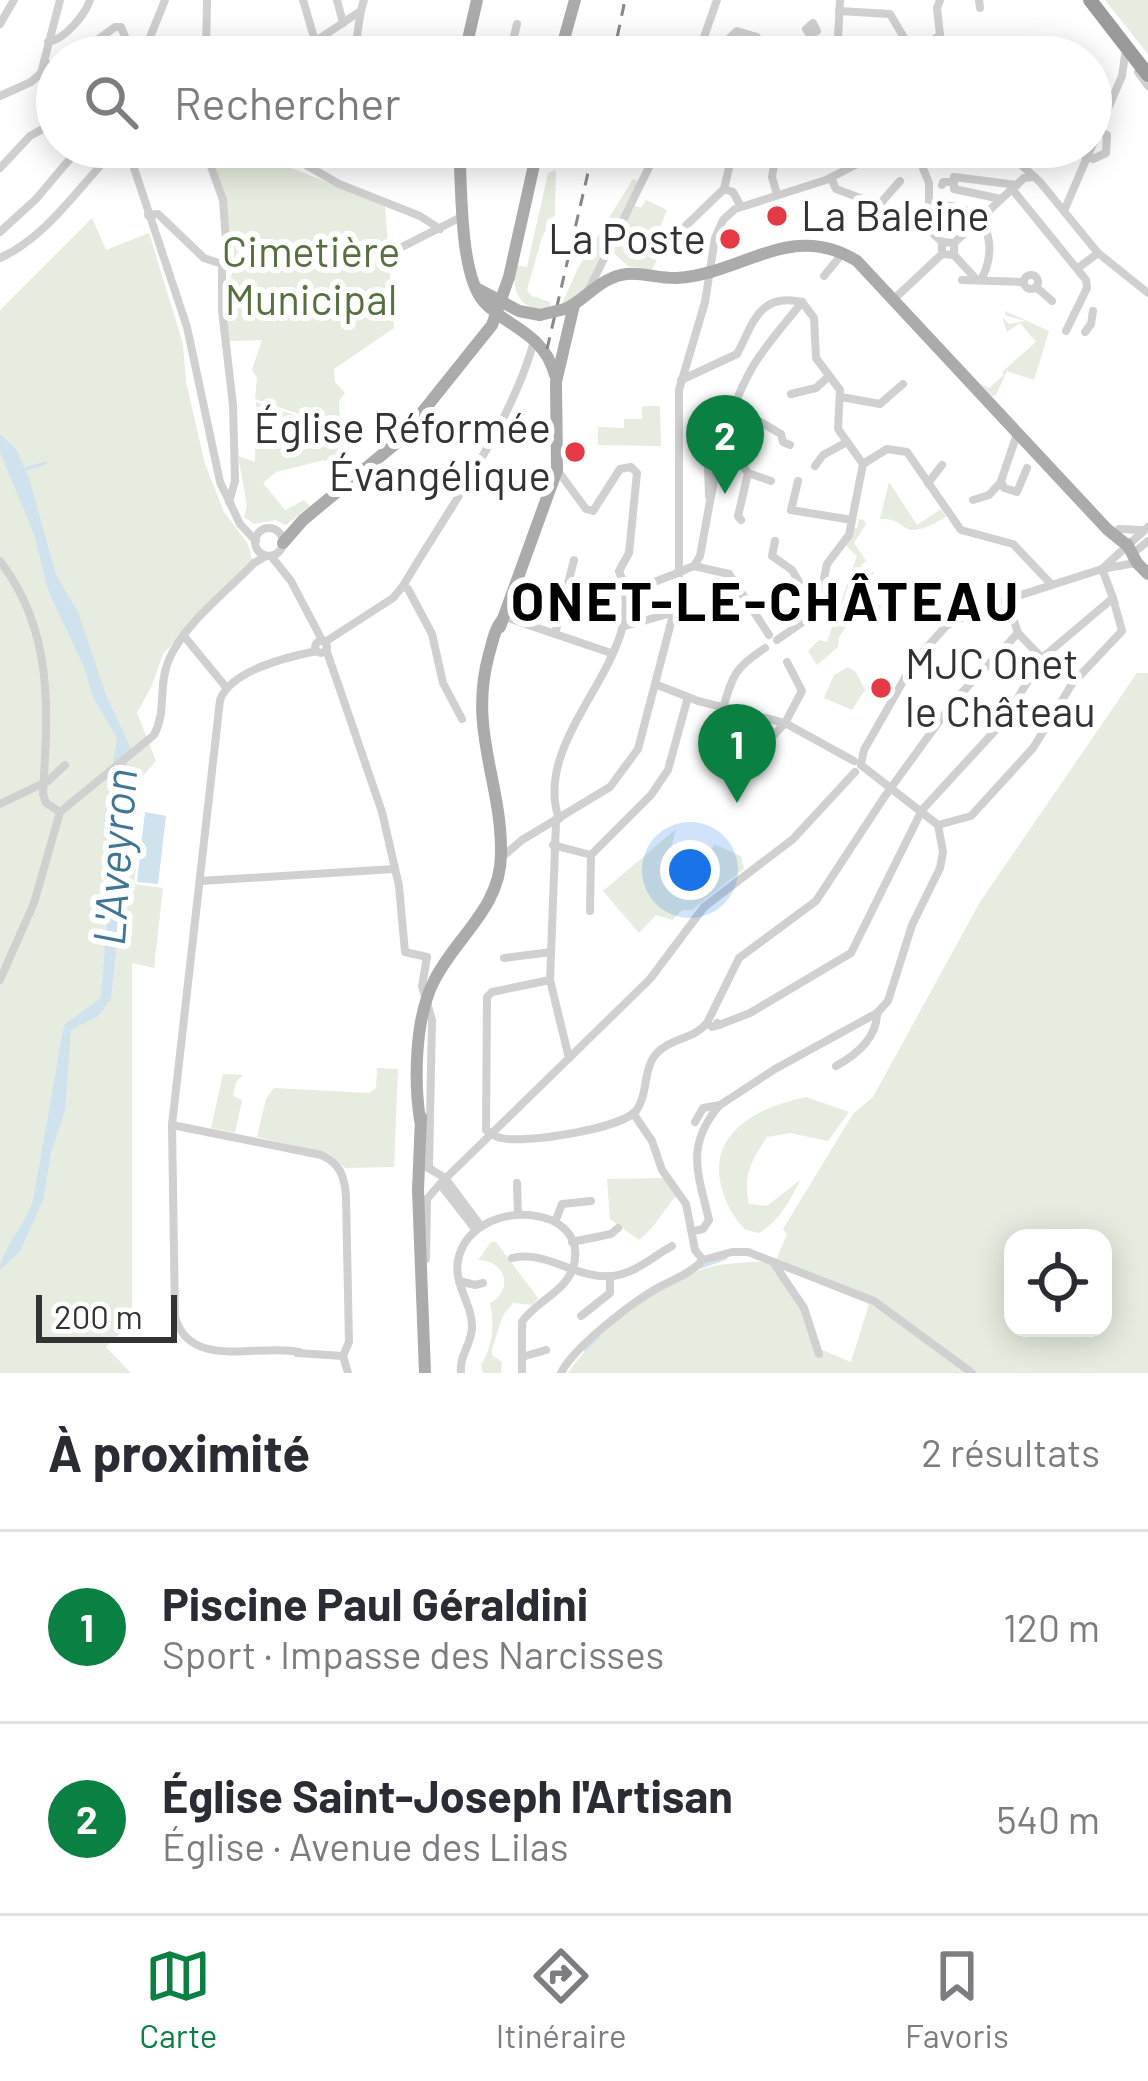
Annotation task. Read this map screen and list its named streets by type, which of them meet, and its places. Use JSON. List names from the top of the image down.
{
  "districts": ["ONET-LE-CHÂTEAU"],
  "water": ["L'Aveyron"],
  "parks": ["Cimetière Municipal"],
  "places": [
    "La Baleine",
    "La Poste",
    "Église Réformée Évangélique",
    "MJC Onet le Château"
  ],
  "scale_bar": "200 m",
  "page": {
    "search": "Rechercher",
    "pins": ["2", "1"],
    "scale": "200 m",
    "heading": ["À proximité", "2 résultats"],
    "list": [
      {
        "mark": "1",
        "name": "Piscine Paul Géraldini",
        "note": "Sport · Impasse des Narcisses",
        "value": "120 m"
      },
      {
        "mark": "2",
        "name": "Église Saint-Joseph l'Artisan",
        "note": "Église · Avenue des Lilas",
        "value": "540 m"
      }
    ],
    "nav": ["Carte", "Itinéraire", "Favoris"]
  }
}
